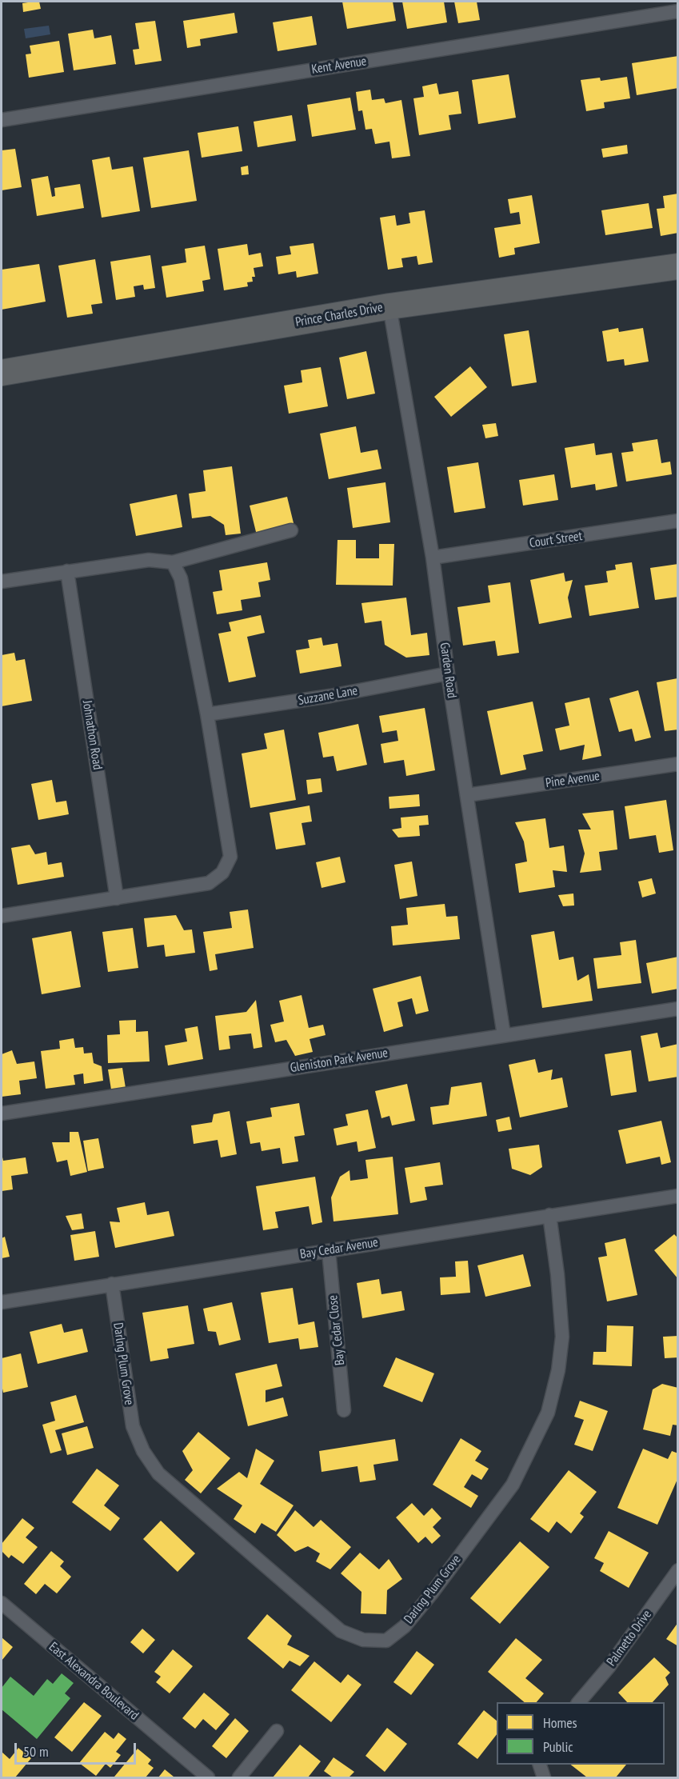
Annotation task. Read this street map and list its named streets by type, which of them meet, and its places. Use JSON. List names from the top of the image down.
{
  "streets": {
    "highway": ["Prince Charles Drive"],
    "street": [
      "Kent Avenue",
      "Court Street",
      "Garden Road",
      "Suzzane Lane",
      "Johnathon Road",
      "Pine Avenue",
      "Gleniston Park Avenue",
      "Bay Cedar Avenue",
      "Bay Cedar Close",
      "Darlng Plum Grove",
      "Palmetto Drive",
      "East Alexandra Boulevard"
    ]
  },
  "crossings": [
    ["Prince Charles Drive", "Garden Road"],
    ["Court Street", "Garden Road"],
    ["Garden Road", "Suzzane Lane"],
    ["Garden Road", "Pine Avenue"],
    ["Garden Road", "Gleniston Park Avenue"],
    ["Bay Cedar Avenue", "Bay Cedar Close"],
    ["Bay Cedar Avenue", "Darlng Plum Grove"]
  ],
  "legend": ["Homes", "Public"],
  "scale_bar": "50 m"
}
